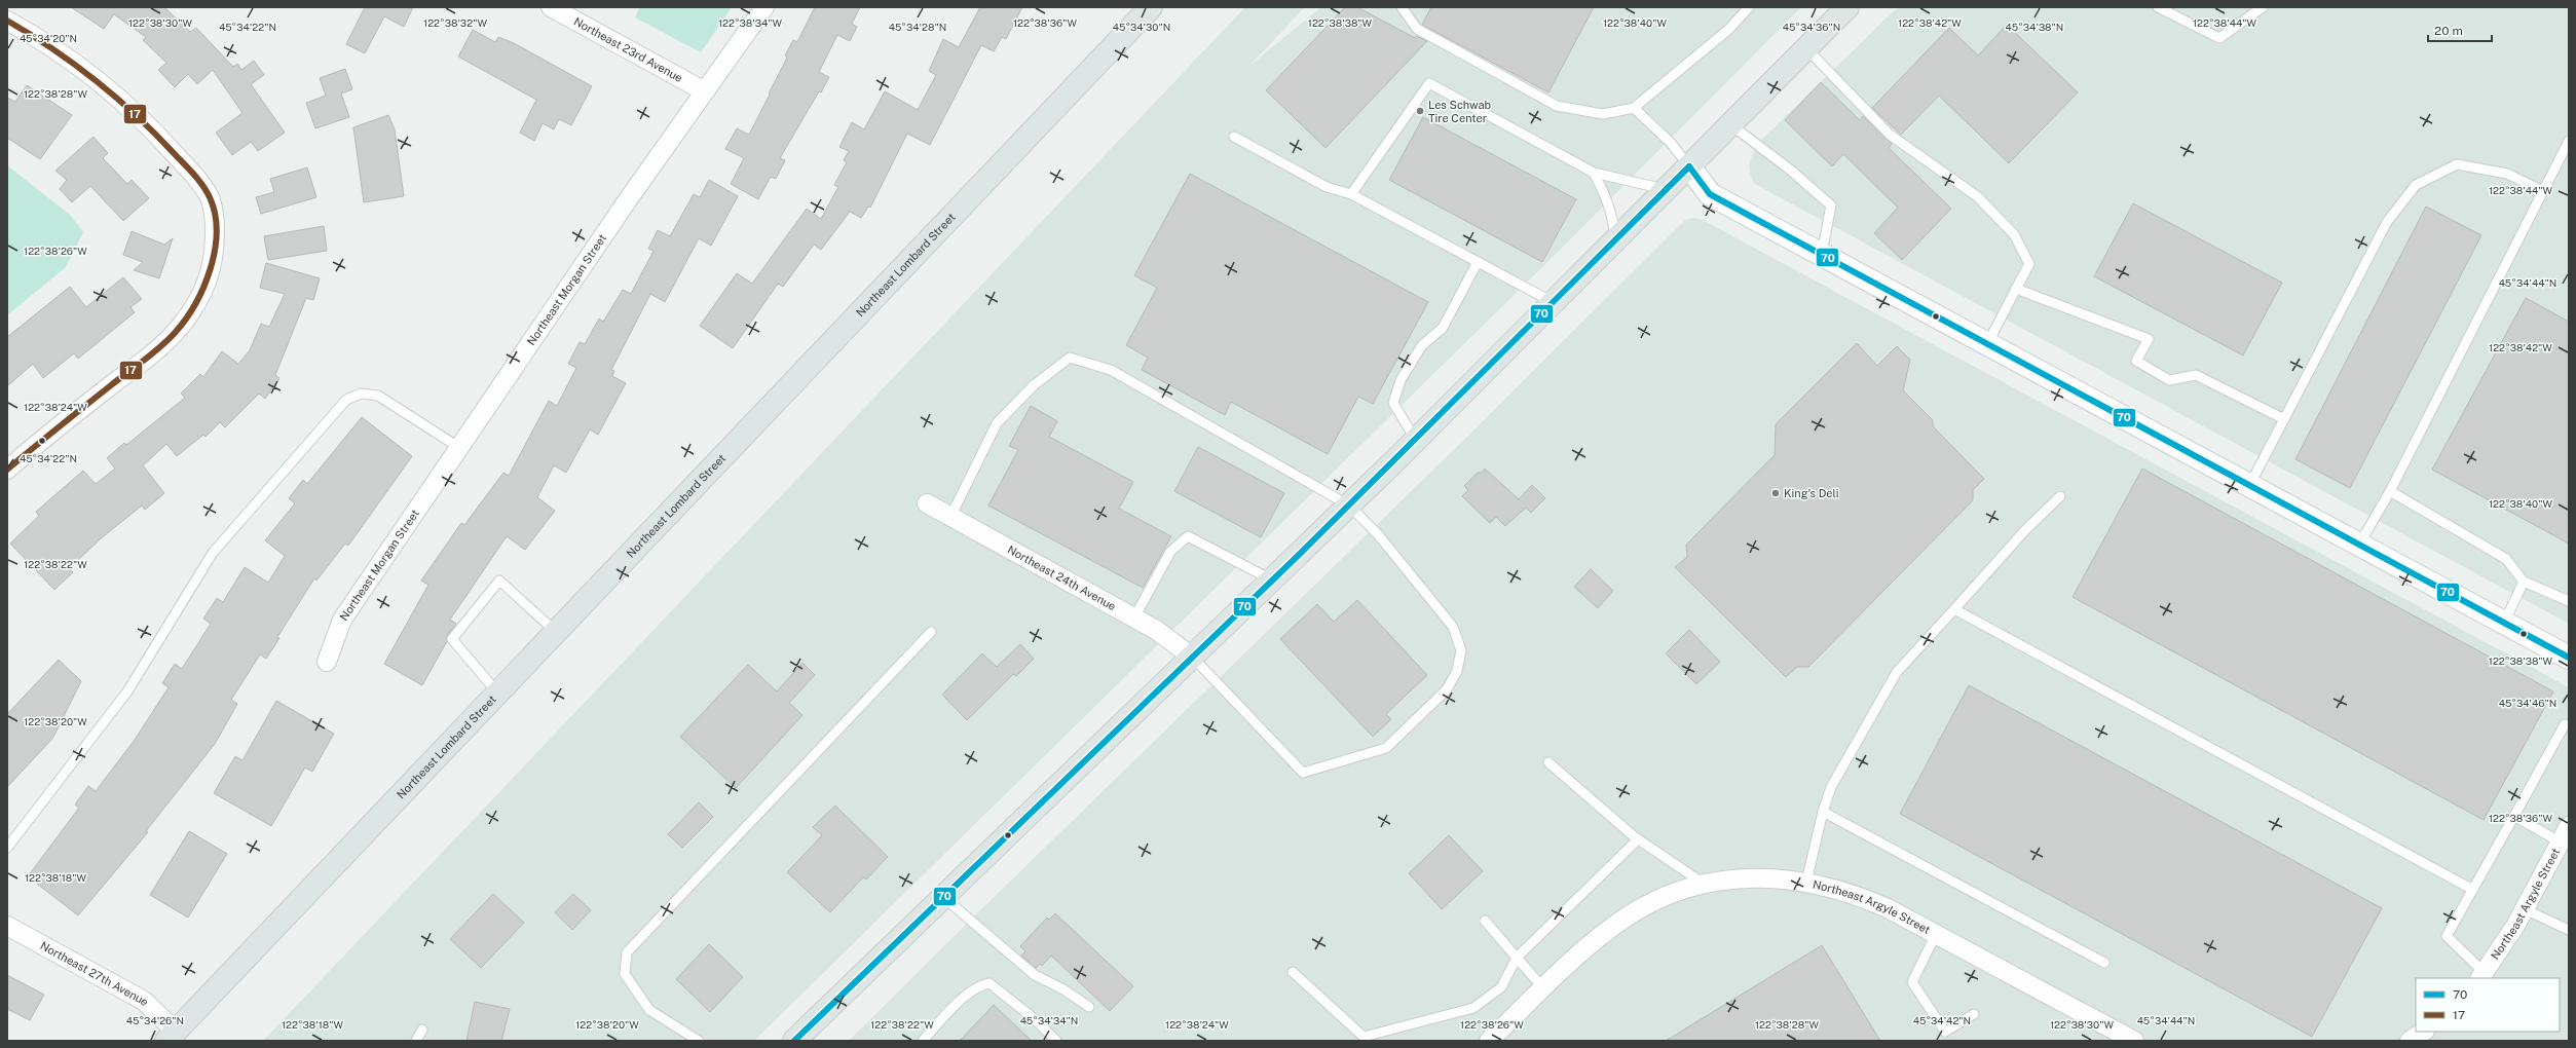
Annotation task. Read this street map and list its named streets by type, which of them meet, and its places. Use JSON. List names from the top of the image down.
{
  "streets": {
    "main road": ["Northeast Lombard Street"],
    "street": [
      "Northeast 23rd Avenue",
      "Northeast Morgan Street",
      "Northeast 24th Avenue",
      "Northeast Argyle Street",
      "Northeast 27th Avenue"
    ]
  },
  "crossings": [
    ["Northeast 23rd Avenue", "Northeast Morgan Street"],
    ["Northeast Lombard Street", "Northeast 27th Avenue"]
  ],
  "places": ["Les Schwab Tire Center", "King's Deli"],
  "lines": ["transit line 17", "transit line 70"],
  "legend": ["70", "17"],
  "scale_bar": "20 m",
  "coordinates": [
    "122°38'38\"W",
    "122°38'40\"W",
    "122°38'42\"W",
    "122°38'44\"W",
    "122°38'30\"W",
    "122°38'32\"W",
    "122°38'34\"W",
    "122°38'36\"W",
    "45°34'22\"N",
    "45°34'28\"N",
    "45°34'30\"N",
    "45°34'36\"N",
    "45°34'38\"N",
    "45°34'20\"N",
    "122°38'28\"W",
    "122°38'26\"W",
    "45°34'44\"N",
    "122°38'24\"W",
    "122°38'22\"W",
    "45°34'46\"N",
    "122°38'20\"W",
    "122°38'18\"W",
    "45°34'26\"N",
    "45°34'34\"N",
    "45°34'42\"N"
  ]
}
